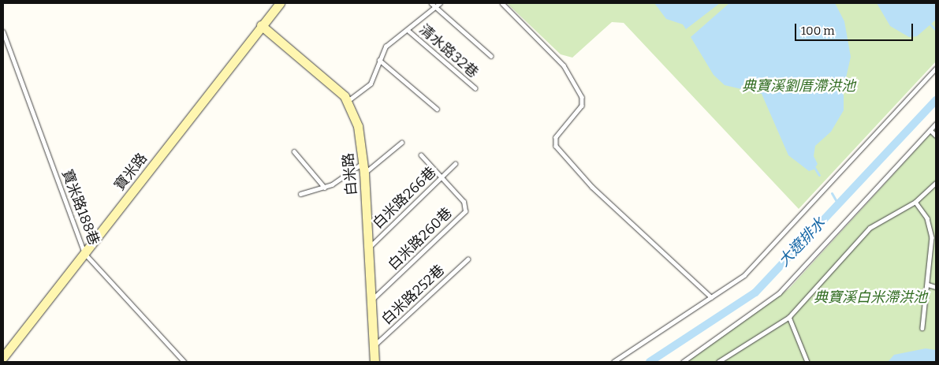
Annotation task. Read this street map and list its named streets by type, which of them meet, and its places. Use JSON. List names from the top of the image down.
{
  "streets": {
    "street": ["寶米路", "白米路"],
    "lane": [
      "清水路32巷",
      "白米路266巷",
      "寶米路188巷",
      "白米路260巷",
      "白米路252巷"
    ]
  },
  "crossings": [
    ["寶米路", "白米路"],
    ["寶米路", "寶米路188巷"],
    ["白米路", "白米路266巷"],
    ["白米路", "白米路260巷"],
    ["白米路", "白米路252巷"],
    ["白米路266巷", "白米路260巷"]
  ],
  "water": ["大遼排水"],
  "parks": ["典寶溪劉厝滯洪池", "典寶溪白米滯洪池"],
  "scale_bar": "100 m"
}
